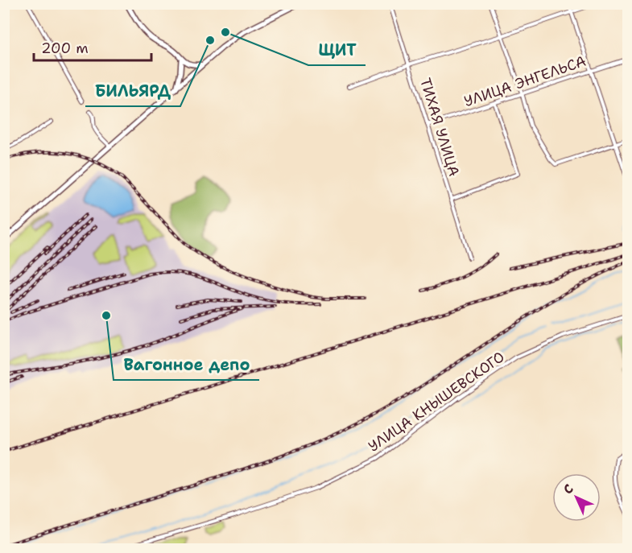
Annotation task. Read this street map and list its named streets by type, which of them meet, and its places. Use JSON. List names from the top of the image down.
{
  "streets": {
    "street": ["УЛИЦА ЭНГЕЛЬСА", "ТИХАЯ УЛИЦА", "УЛИЦА КНЫШЕВСКОГО"]
  },
  "crossings": [
    ["УЛИЦА ЭНГЕЛЬСА", "ТИХАЯ УЛИЦА"]
  ],
  "places": ["ЩИТ", "БИЛЬЯРД", "Вагонное депо"],
  "scale_bar": "200 m",
  "north": "top left"
}
